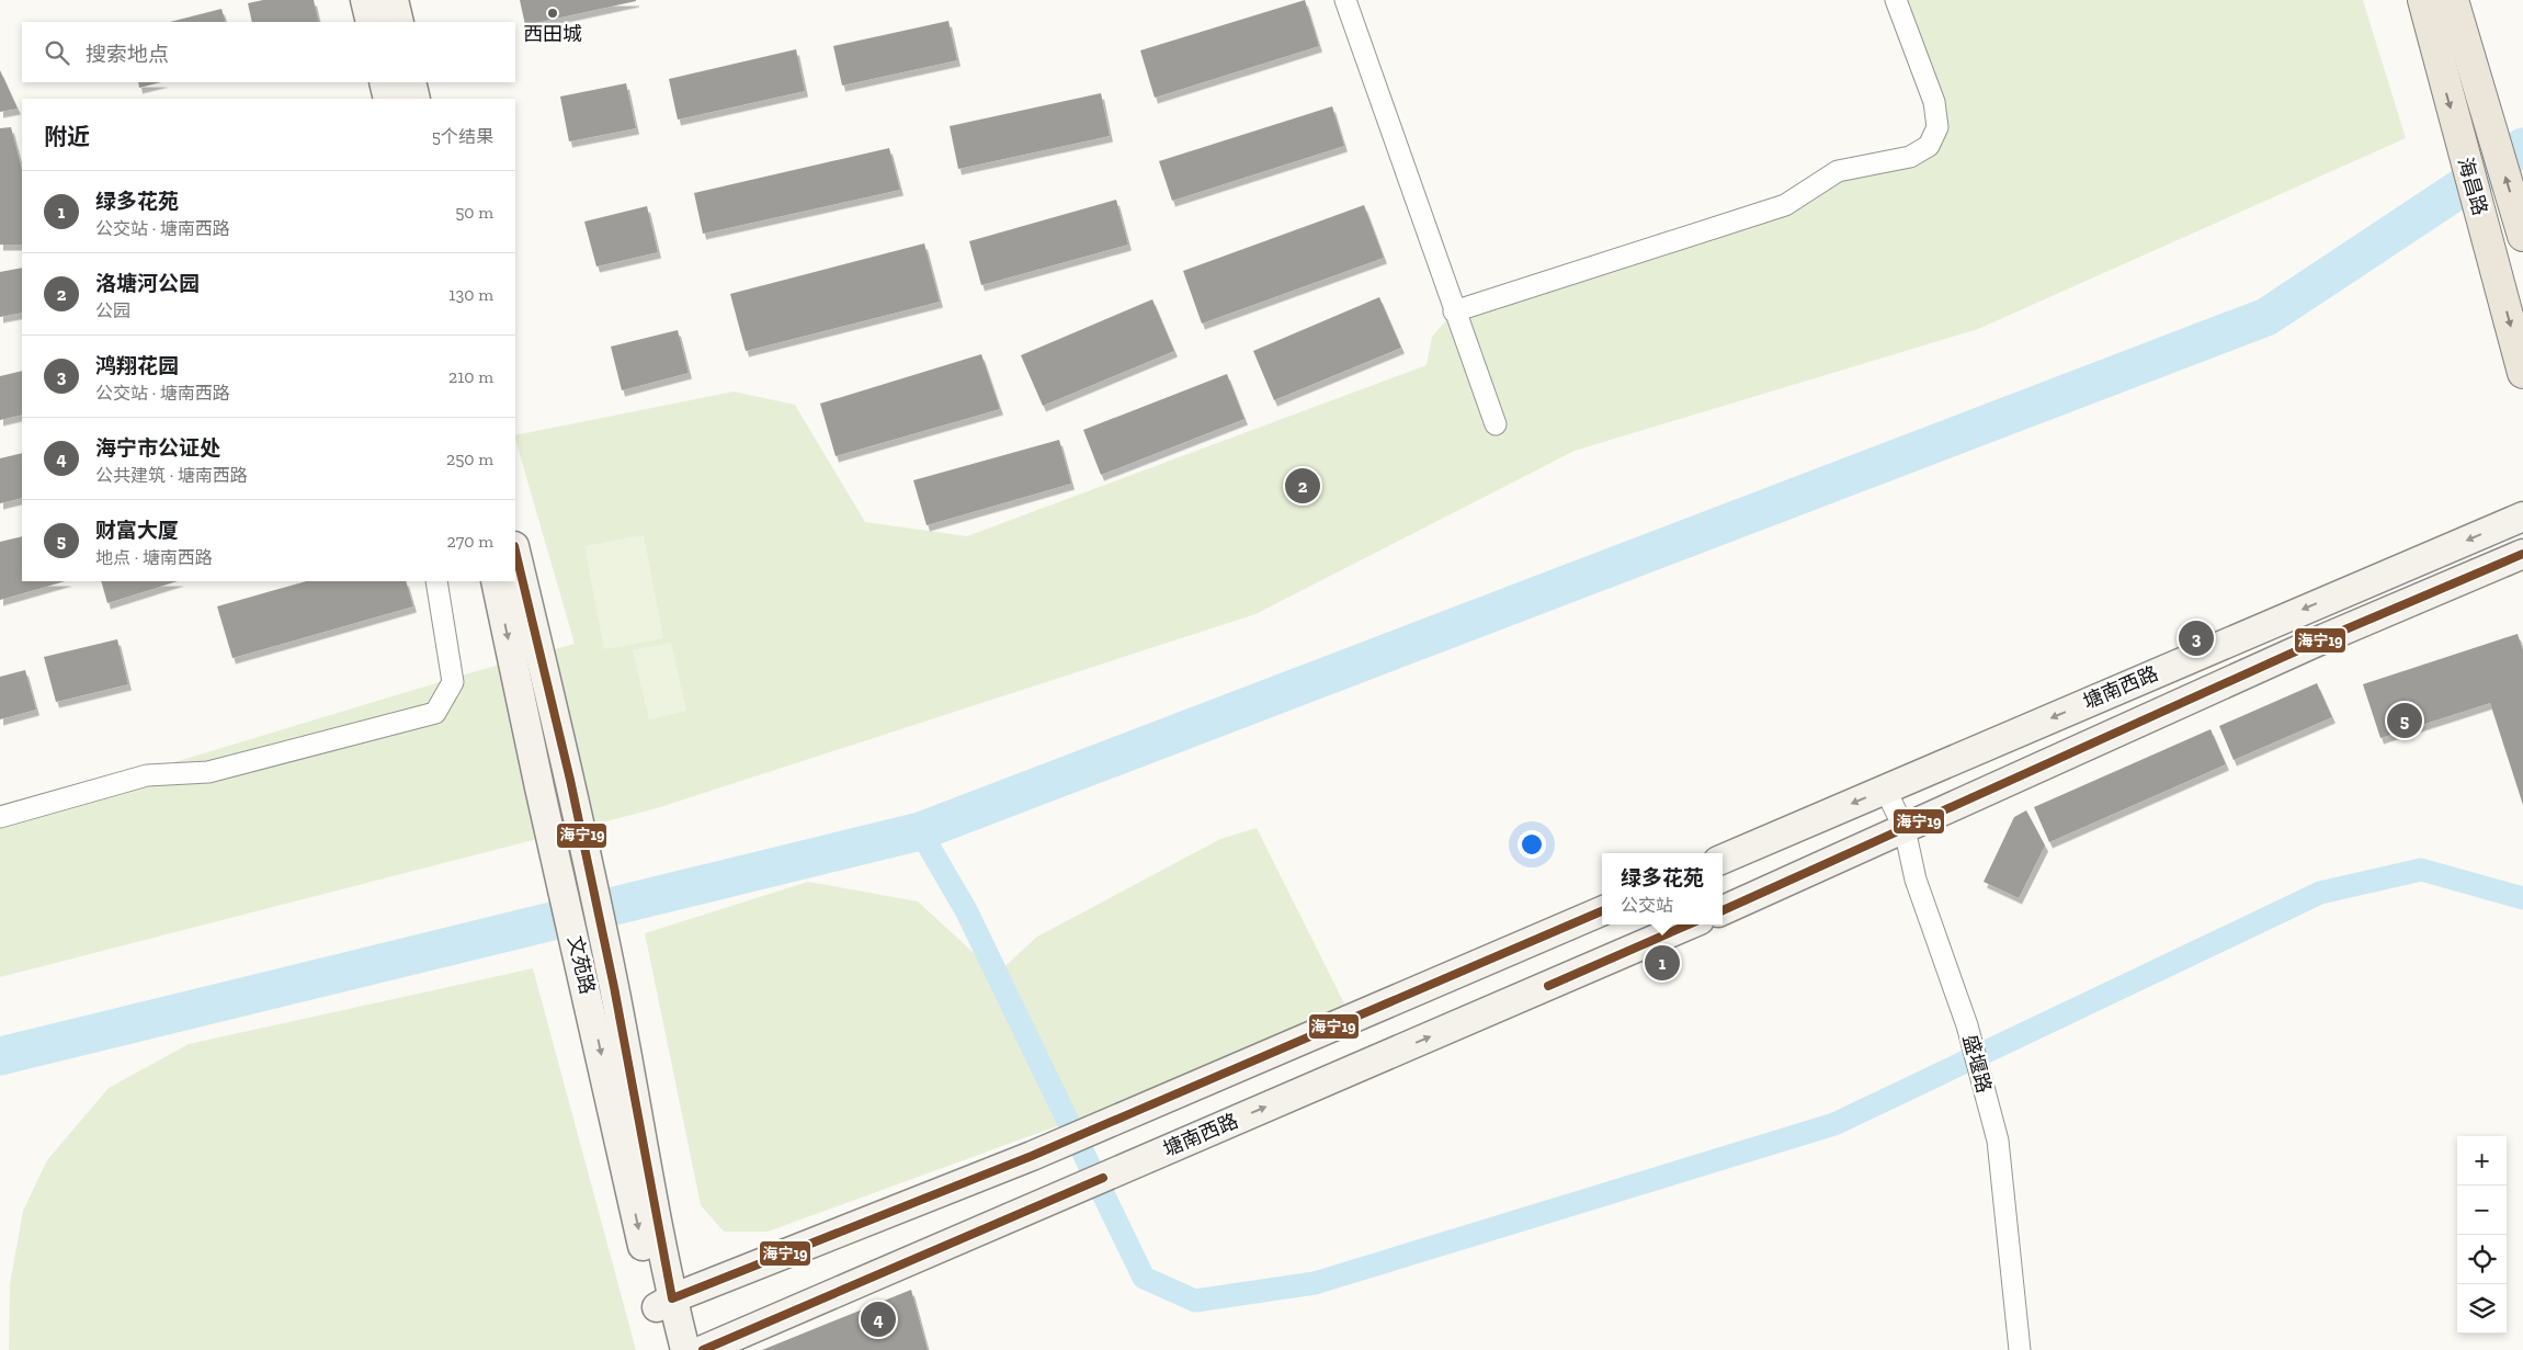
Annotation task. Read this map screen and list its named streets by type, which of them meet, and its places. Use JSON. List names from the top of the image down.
{
  "streets": {
    "main road": ["海昌路", "塘南西路", "文苑路"],
    "street": ["盛堰路"]
  },
  "crossings": [
    ["塘南西路", "盛堰路"]
  ],
  "places": ["西田城"],
  "lines": ["transit line 海宁19"],
  "page": {
    "search": "搜索地点",
    "heading": ["附近", "5个结果"],
    "list": [
      {
        "mark": "1",
        "name": "绿多花苑",
        "note": "公交站 · 塘南西路",
        "value": "50 m"
      },
      {
        "mark": "2",
        "name": "洛塘河公园",
        "note": "公园",
        "value": "130 m"
      },
      {
        "mark": "3",
        "name": "鸿翔花园",
        "note": "公交站 · 塘南西路",
        "value": "210 m"
      },
      {
        "mark": "4",
        "name": "海宁市公证处",
        "note": "公共建筑 · 塘南西路",
        "value": "250 m"
      },
      {
        "mark": "5",
        "name": "财富大厦",
        "note": "地点 · 塘南西路",
        "value": "270 m"
      }
    ],
    "pins": [
      "2",
      "3",
      "5",
      "1",
      "4"
    ],
    "popup": ["绿多花苑", "公交站"],
    "map_buttons": ["+", "−"]
  }
}
